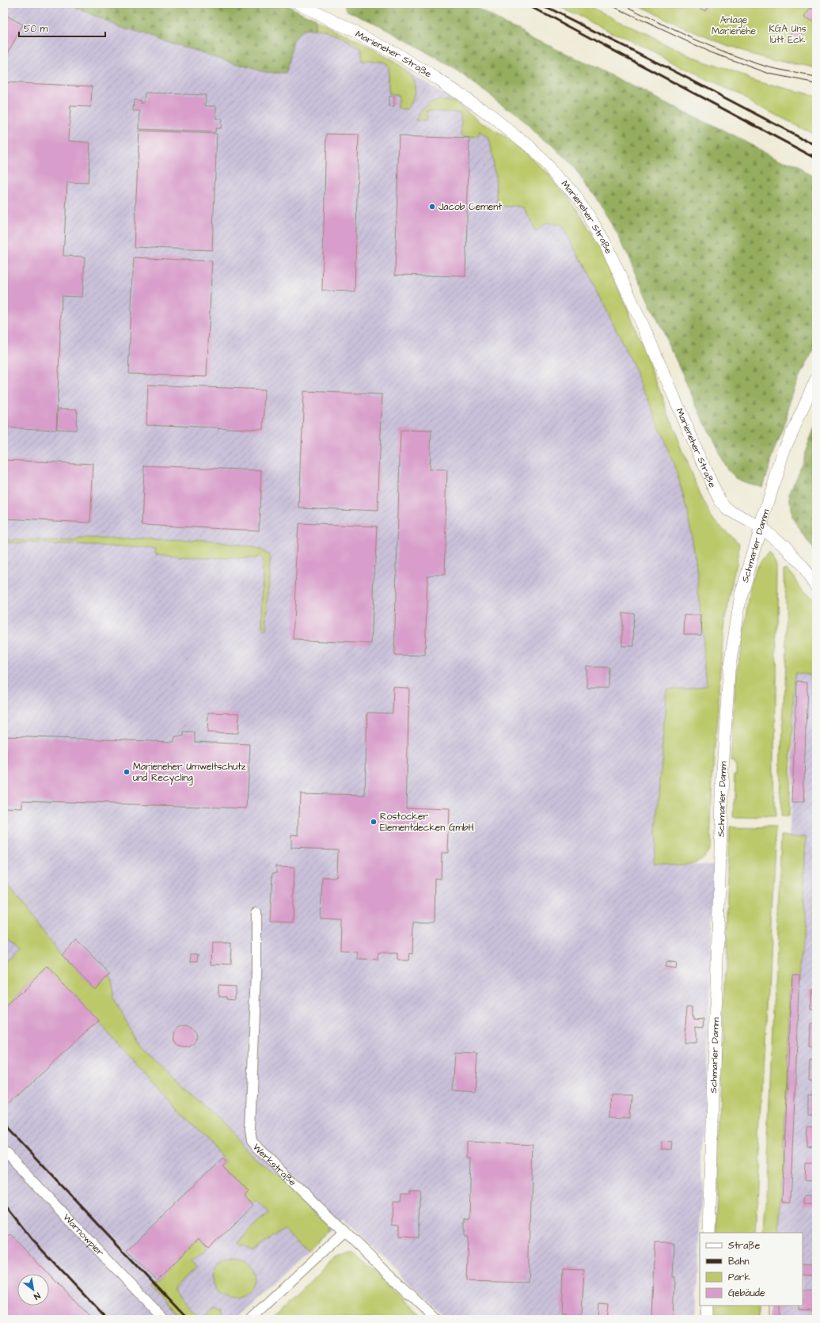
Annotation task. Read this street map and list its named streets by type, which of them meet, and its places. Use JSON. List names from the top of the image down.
{
  "streets": {
    "street": [
      "Marieneher Straße",
      "Schmarler Damm",
      "Werkstraße",
      "Warnowpier"
    ]
  },
  "crossings": [
    ["Marieneher Straße", "Schmarler Damm"]
  ],
  "parks": ["Anlage Marienehe", "KGA Uns lütt Eck"],
  "places": ["Jacob Cement", "Marieneher Umweltschutz und Recycling", "Rostocker Elementdecken GmbH"],
  "legend": [
    "Straße",
    "Bahn",
    "Park",
    "Gebäude"
  ],
  "scale_bar": "50 m",
  "north": "bottom right"
}
